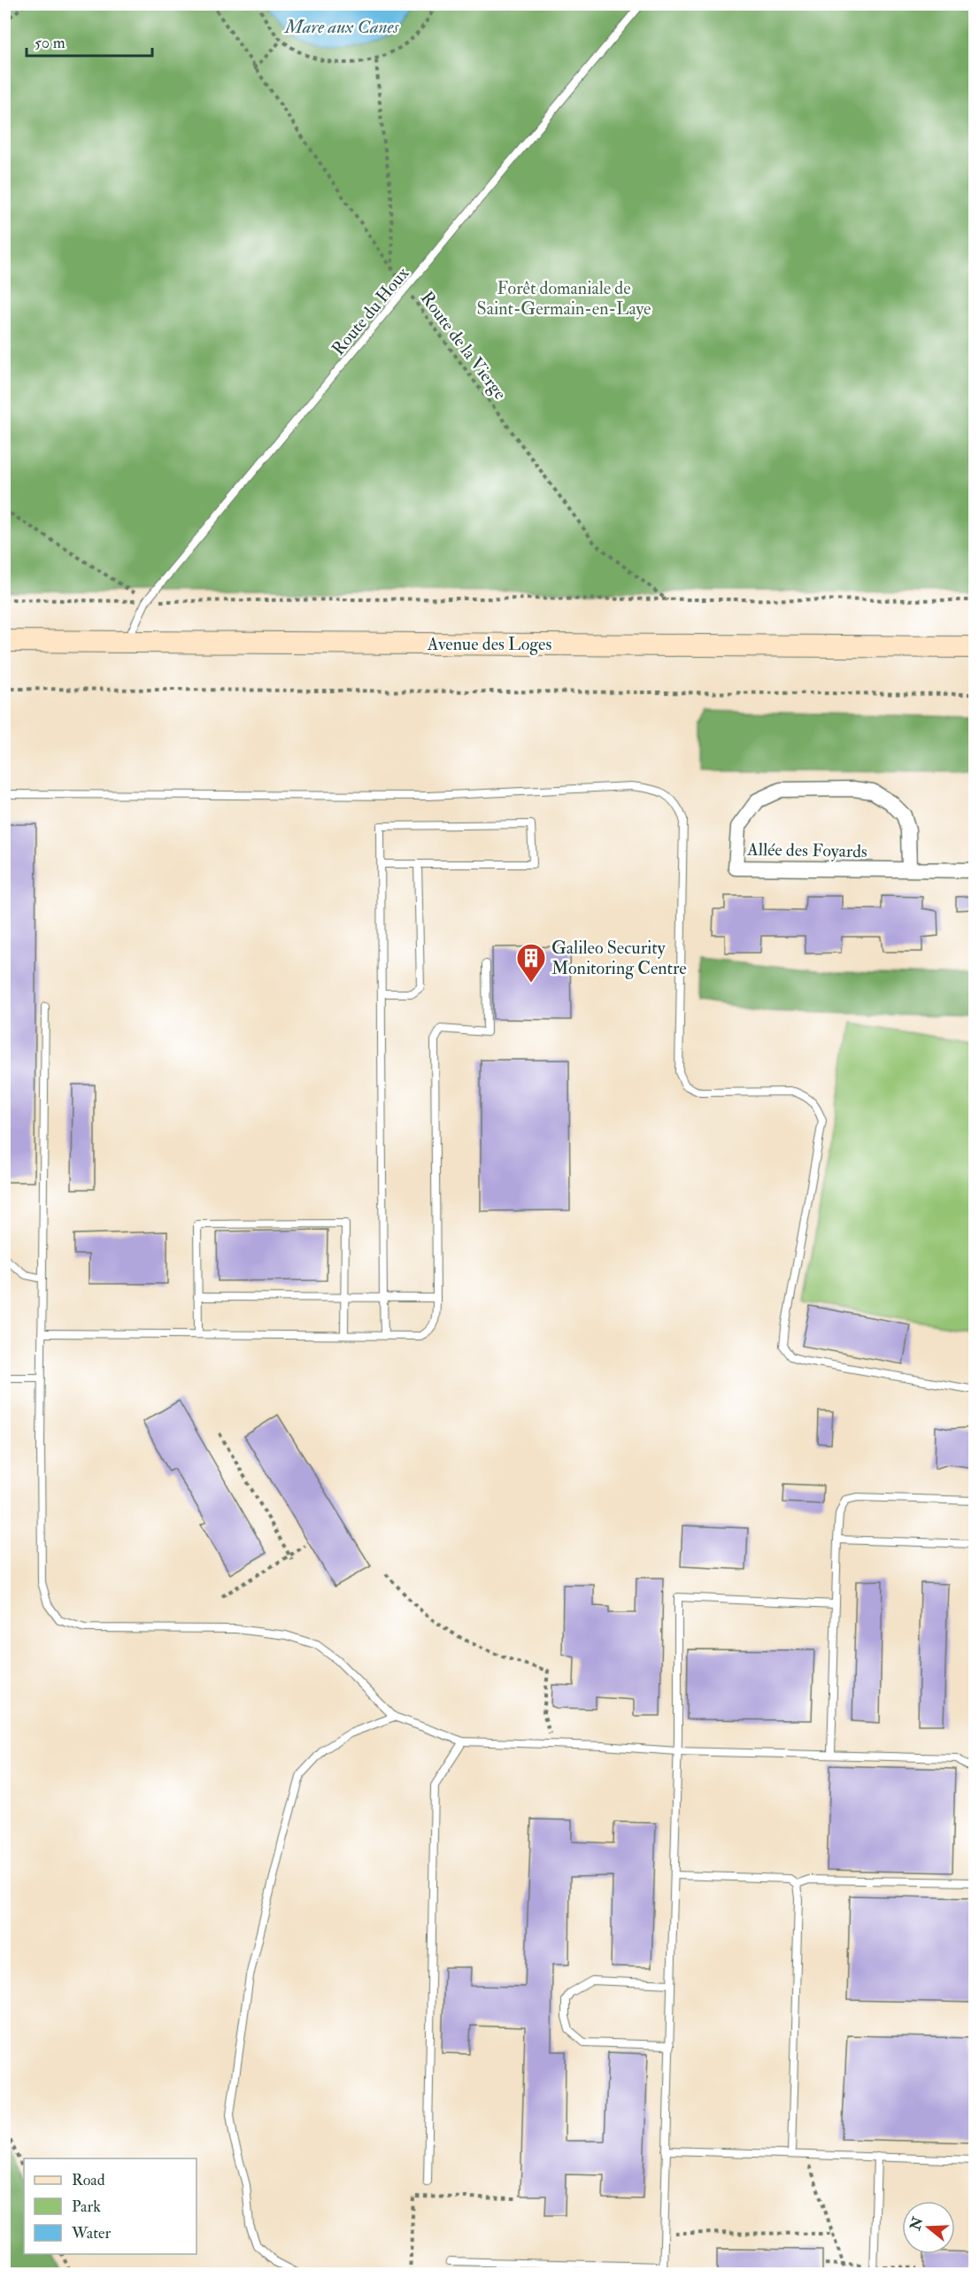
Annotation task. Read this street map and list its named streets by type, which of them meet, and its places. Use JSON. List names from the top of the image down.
{
  "streets": {
    "main road": ["Avenue des Loges"],
    "street": ["Allée des Foyards"],
    "lane": ["Route du Houx"],
    "path": ["Route de la Vierge"]
  },
  "crossings": [
    ["Route du Houx", "Route de la Vierge"],
    ["Route du Houx", "Avenue des Loges"]
  ],
  "water": ["Mare aux Canes"],
  "parks": ["Forêt domaniale de Saint-Germain-en-Laye"],
  "places": {
    "building": ["Galileo Security Monitoring Centre"]
  },
  "legend": ["Road", "Park", "Water"],
  "scale_bar": "50 m",
  "north": "left"
}
